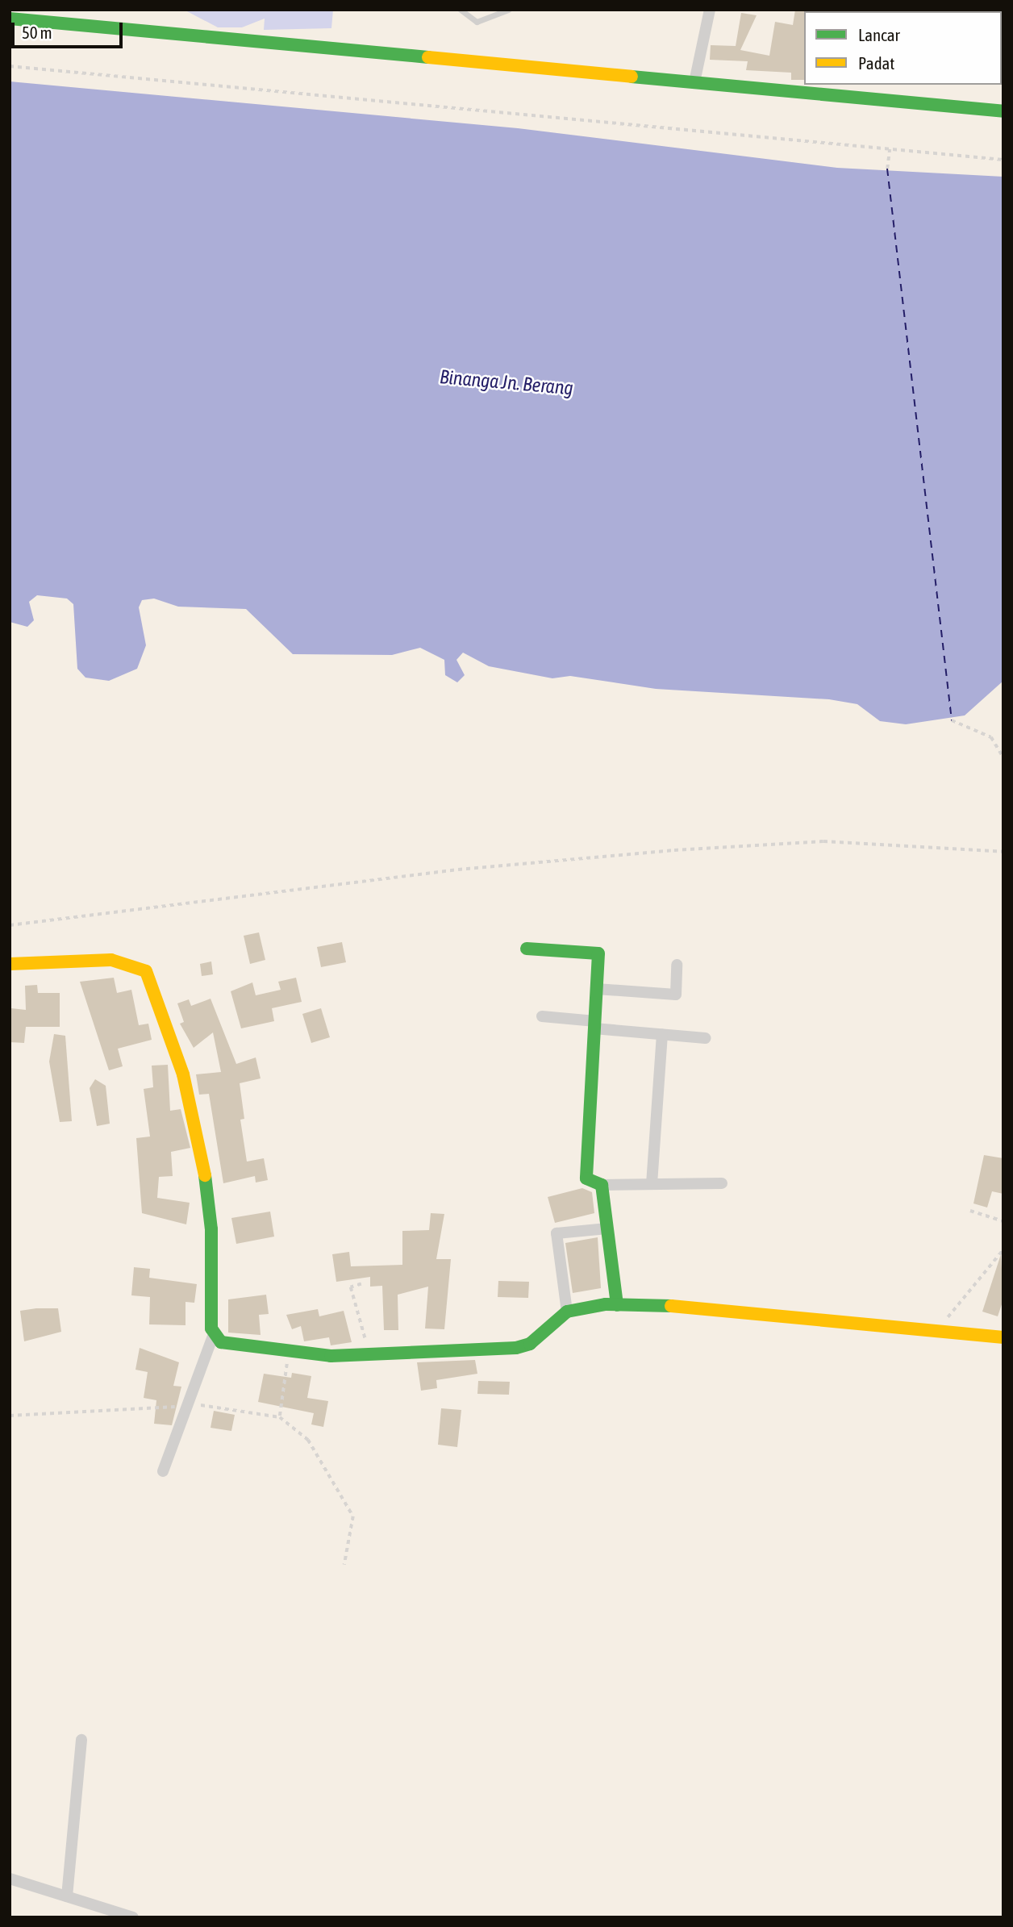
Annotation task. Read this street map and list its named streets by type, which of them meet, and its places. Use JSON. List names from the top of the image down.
{
  "water": ["Binanga Jn. Berang"],
  "legend": ["Lancar", "Padat"],
  "scale_bar": "50 m"
}
